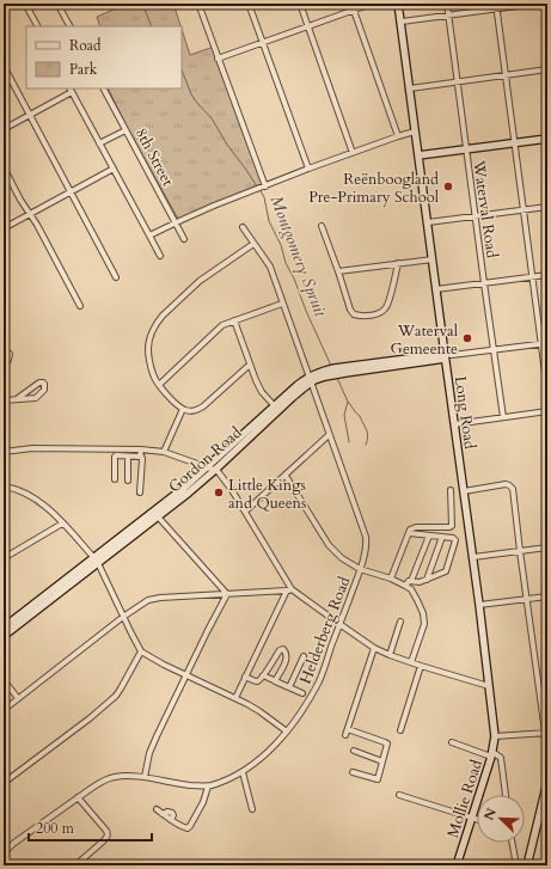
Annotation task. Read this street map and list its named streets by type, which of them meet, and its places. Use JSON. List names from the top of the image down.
{
  "streets": {
    "main road": ["Long Road", "Gordon Road", "Mollie Road"],
    "street": ["8th Street", "Waterval Road", "Helderberg Road"]
  },
  "crossings": [
    ["Long Road", "Gordon Road"],
    ["Long Road", "Mollie Road"],
    ["Gordon Road", "Helderberg Road"]
  ],
  "water": ["Montgomery Spruit"],
  "places": ["Reënboogland Pre-Primary School", "Waterval Gemeente", "Little Kings and Queens"],
  "legend": ["Road", "Park"],
  "scale_bar": "200 m",
  "north": "top left"
}
